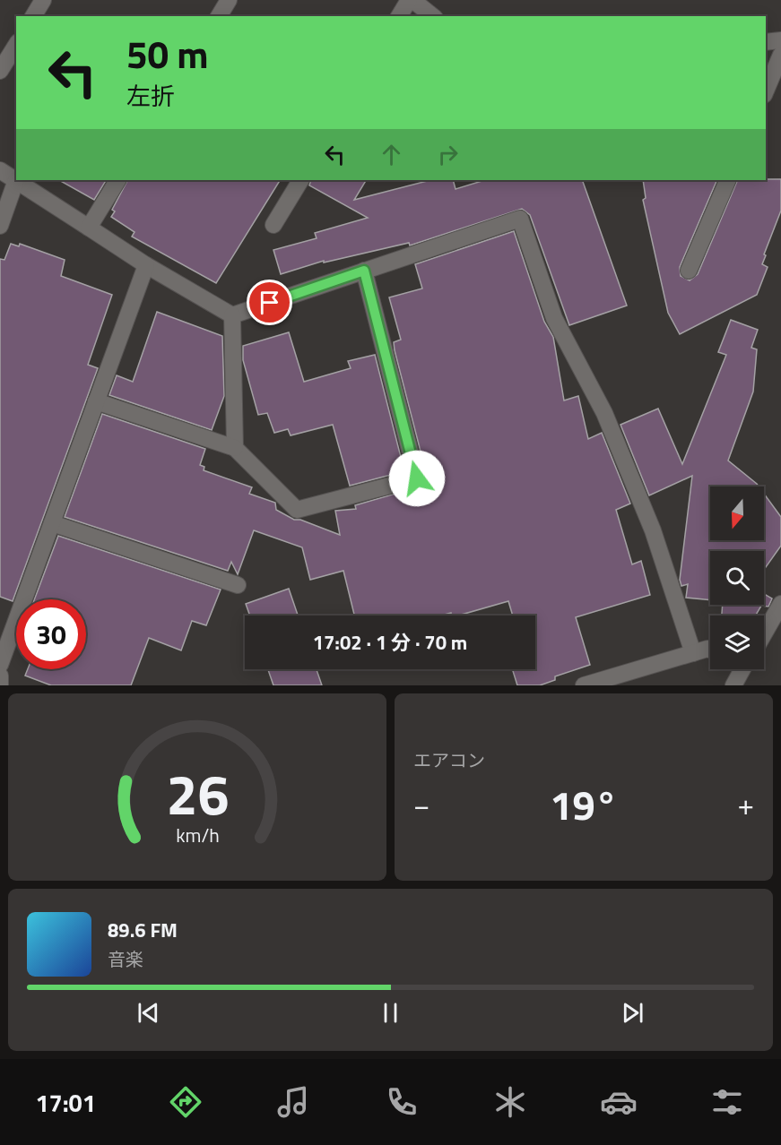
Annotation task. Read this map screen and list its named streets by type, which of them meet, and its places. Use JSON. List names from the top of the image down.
{
  "north": "bottom",
  "page": {
    "turn": ["50 m", "左折"],
    "limit": "30",
    "trip": "17:02 · 1 分 · 70 m",
    "tile": "エアコン",
    "heat": ["−", "19°", "+"],
    "song": ["89.6 FM", "音楽"],
    "tabs": "17:01",
    "gauge": ["26", "km/h"]
  }
}
